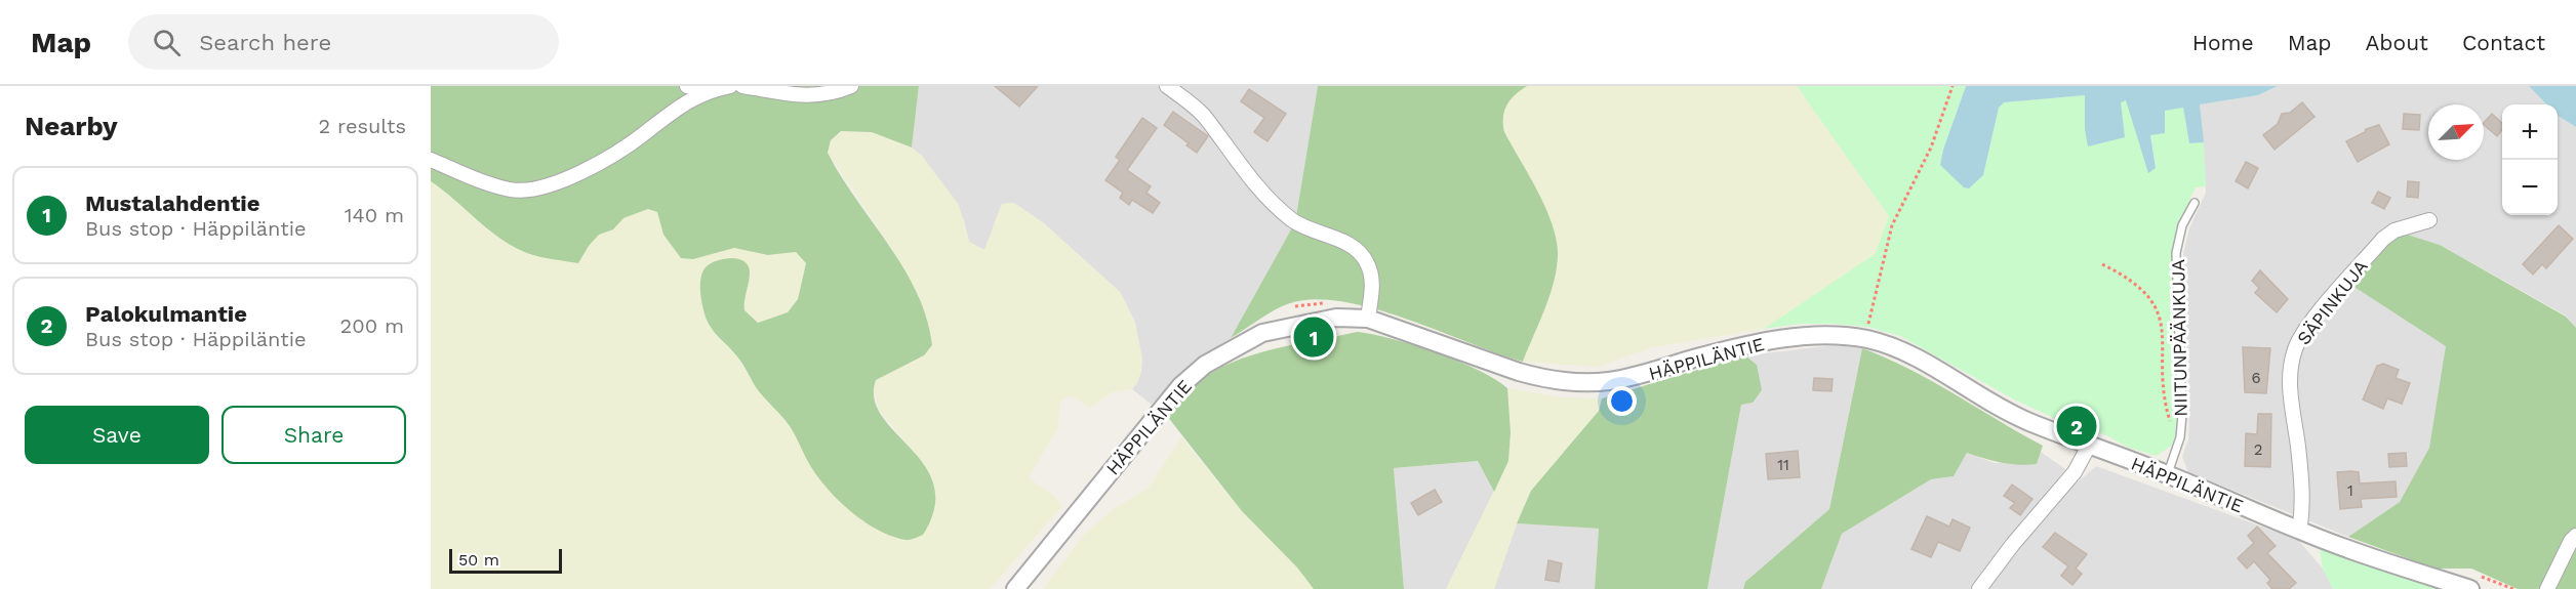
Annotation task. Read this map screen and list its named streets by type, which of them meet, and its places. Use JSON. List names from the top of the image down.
{
  "streets": {
    "street": ["SÄPINKUJA", "HÄPPILÄNTIE"],
    "lane": ["NIITUNPÄÄNKUJA"]
  },
  "crossings": [
    ["SÄPINKUJA", "HÄPPILÄNTIE"],
    ["NIITUNPÄÄNKUJA", "HÄPPILÄNTIE"]
  ],
  "house_numbers": [
    "6",
    "2",
    "11",
    "1"
  ],
  "scale_bar": "50 m",
  "north": "top right",
  "page": {
    "header": "Map",
    "search": "Search here",
    "nav": [
      "Home",
      "Map",
      "About",
      "Contact"
    ],
    "heading": ["Nearby", "2 results"],
    "map_buttons": ["+", "−"],
    "list": [
      {
        "mark": "1",
        "name": "Mustalahdentie",
        "note": "Bus stop · Häppiläntie",
        "value": "140 m"
      },
      {
        "mark": "2",
        "name": "Palokulmantie",
        "note": "Bus stop · Häppiläntie",
        "value": "200 m"
      }
    ],
    "pins": ["1", "2"],
    "buttons": ["Save", "Share"],
    "scale": "50 m"
  }
}
